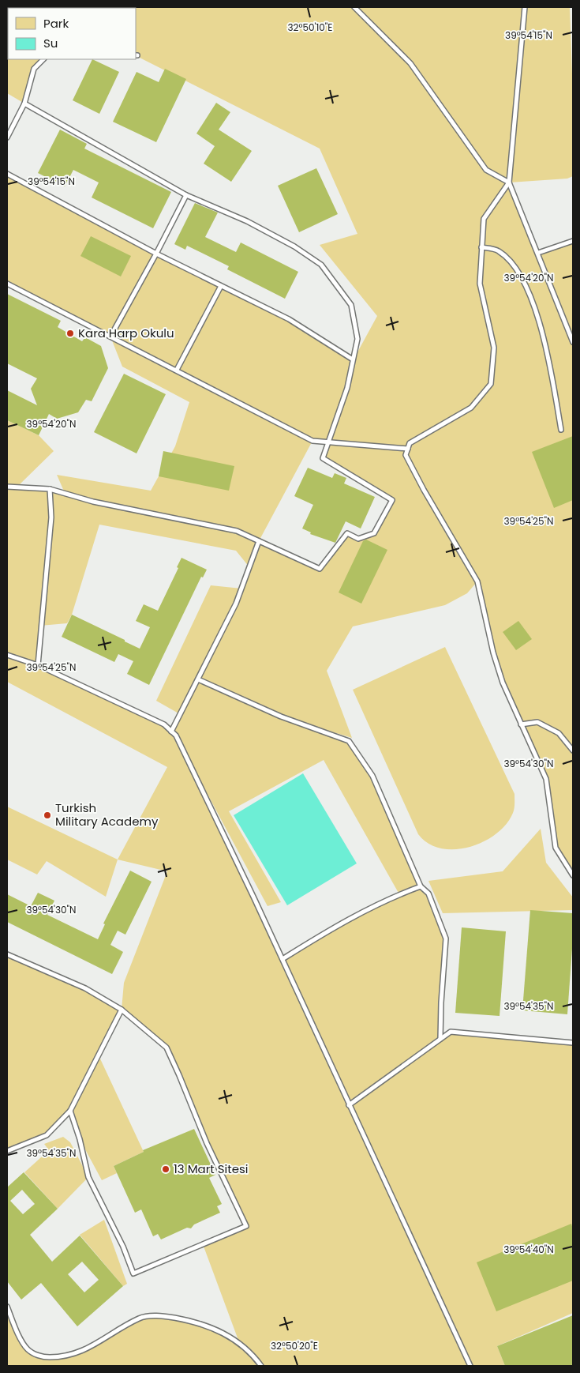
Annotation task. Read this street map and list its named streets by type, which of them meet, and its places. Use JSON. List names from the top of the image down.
{
  "places": ["Kara Harp Okulu", "Turkish Military Academy", "13 Mart Sitesi"],
  "legend": ["Park", "Su"],
  "coordinates": [
    "32°50'10\"E",
    "39°54'15\"N",
    "39°54'20\"N",
    "39°54'25\"N",
    "39°54'30\"N",
    "39°54'35\"N",
    "39°54'40\"N",
    "32°50'20\"E"
  ]
}
